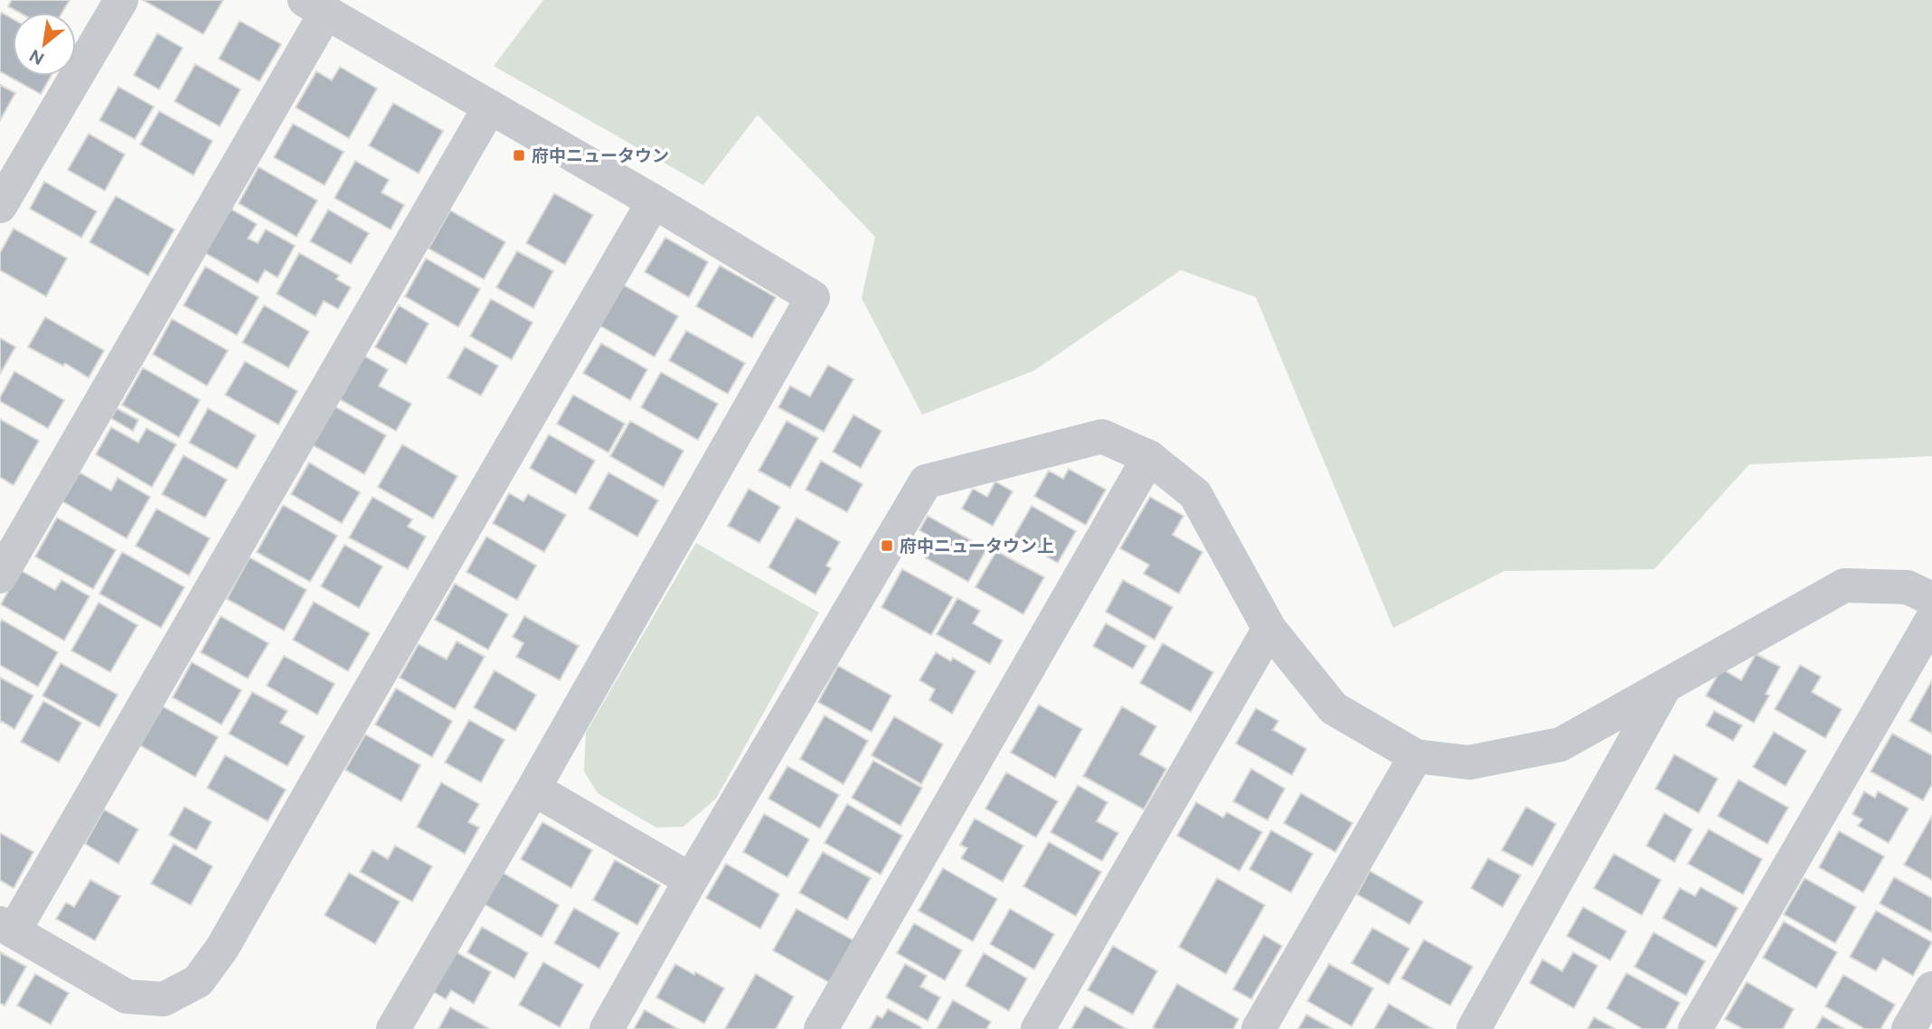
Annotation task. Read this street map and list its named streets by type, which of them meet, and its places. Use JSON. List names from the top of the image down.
{
  "places": {
    "transit": ["府中ニュータウン", "府中ニュータウン上"]
  },
  "north": "bottom left"
}
